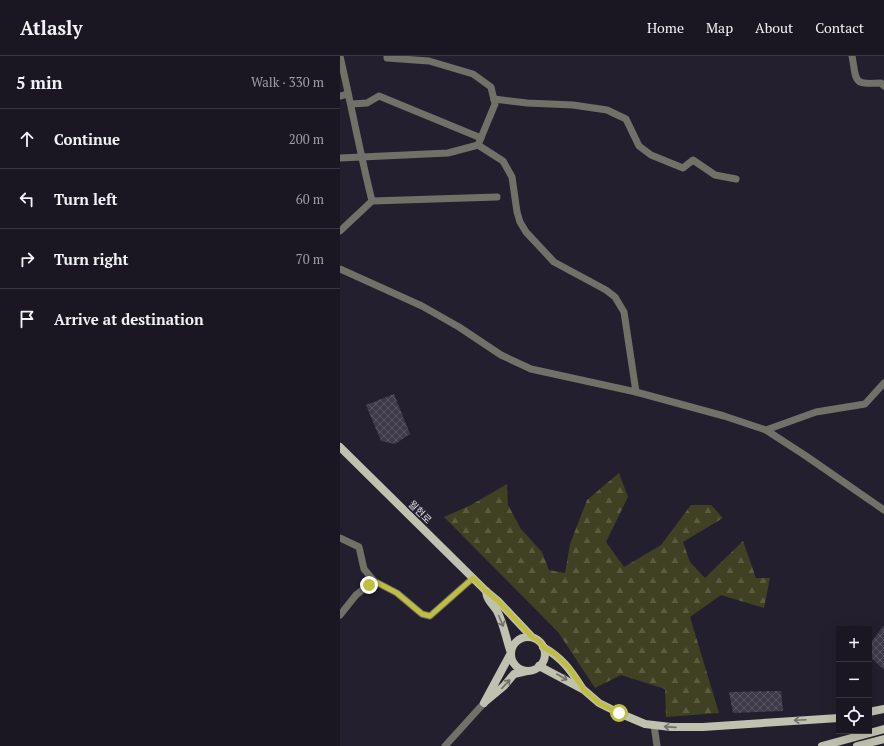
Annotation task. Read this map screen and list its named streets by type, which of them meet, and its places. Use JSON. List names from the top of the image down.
{
  "streets": {
    "main road": ["월현로"]
  },
  "page": {
    "header": "Atlasly",
    "nav": [
      "Home",
      "Map",
      "About",
      "Contact"
    ],
    "heading": ["5 min", "Walk · 330 m"],
    "list": [
      ["Continue", "200 m"],
      ["Turn left", "60 m"],
      ["Turn right", "70 m"],
      "Arrive at destination"
    ],
    "map_buttons": ["+", "−"]
  }
}
